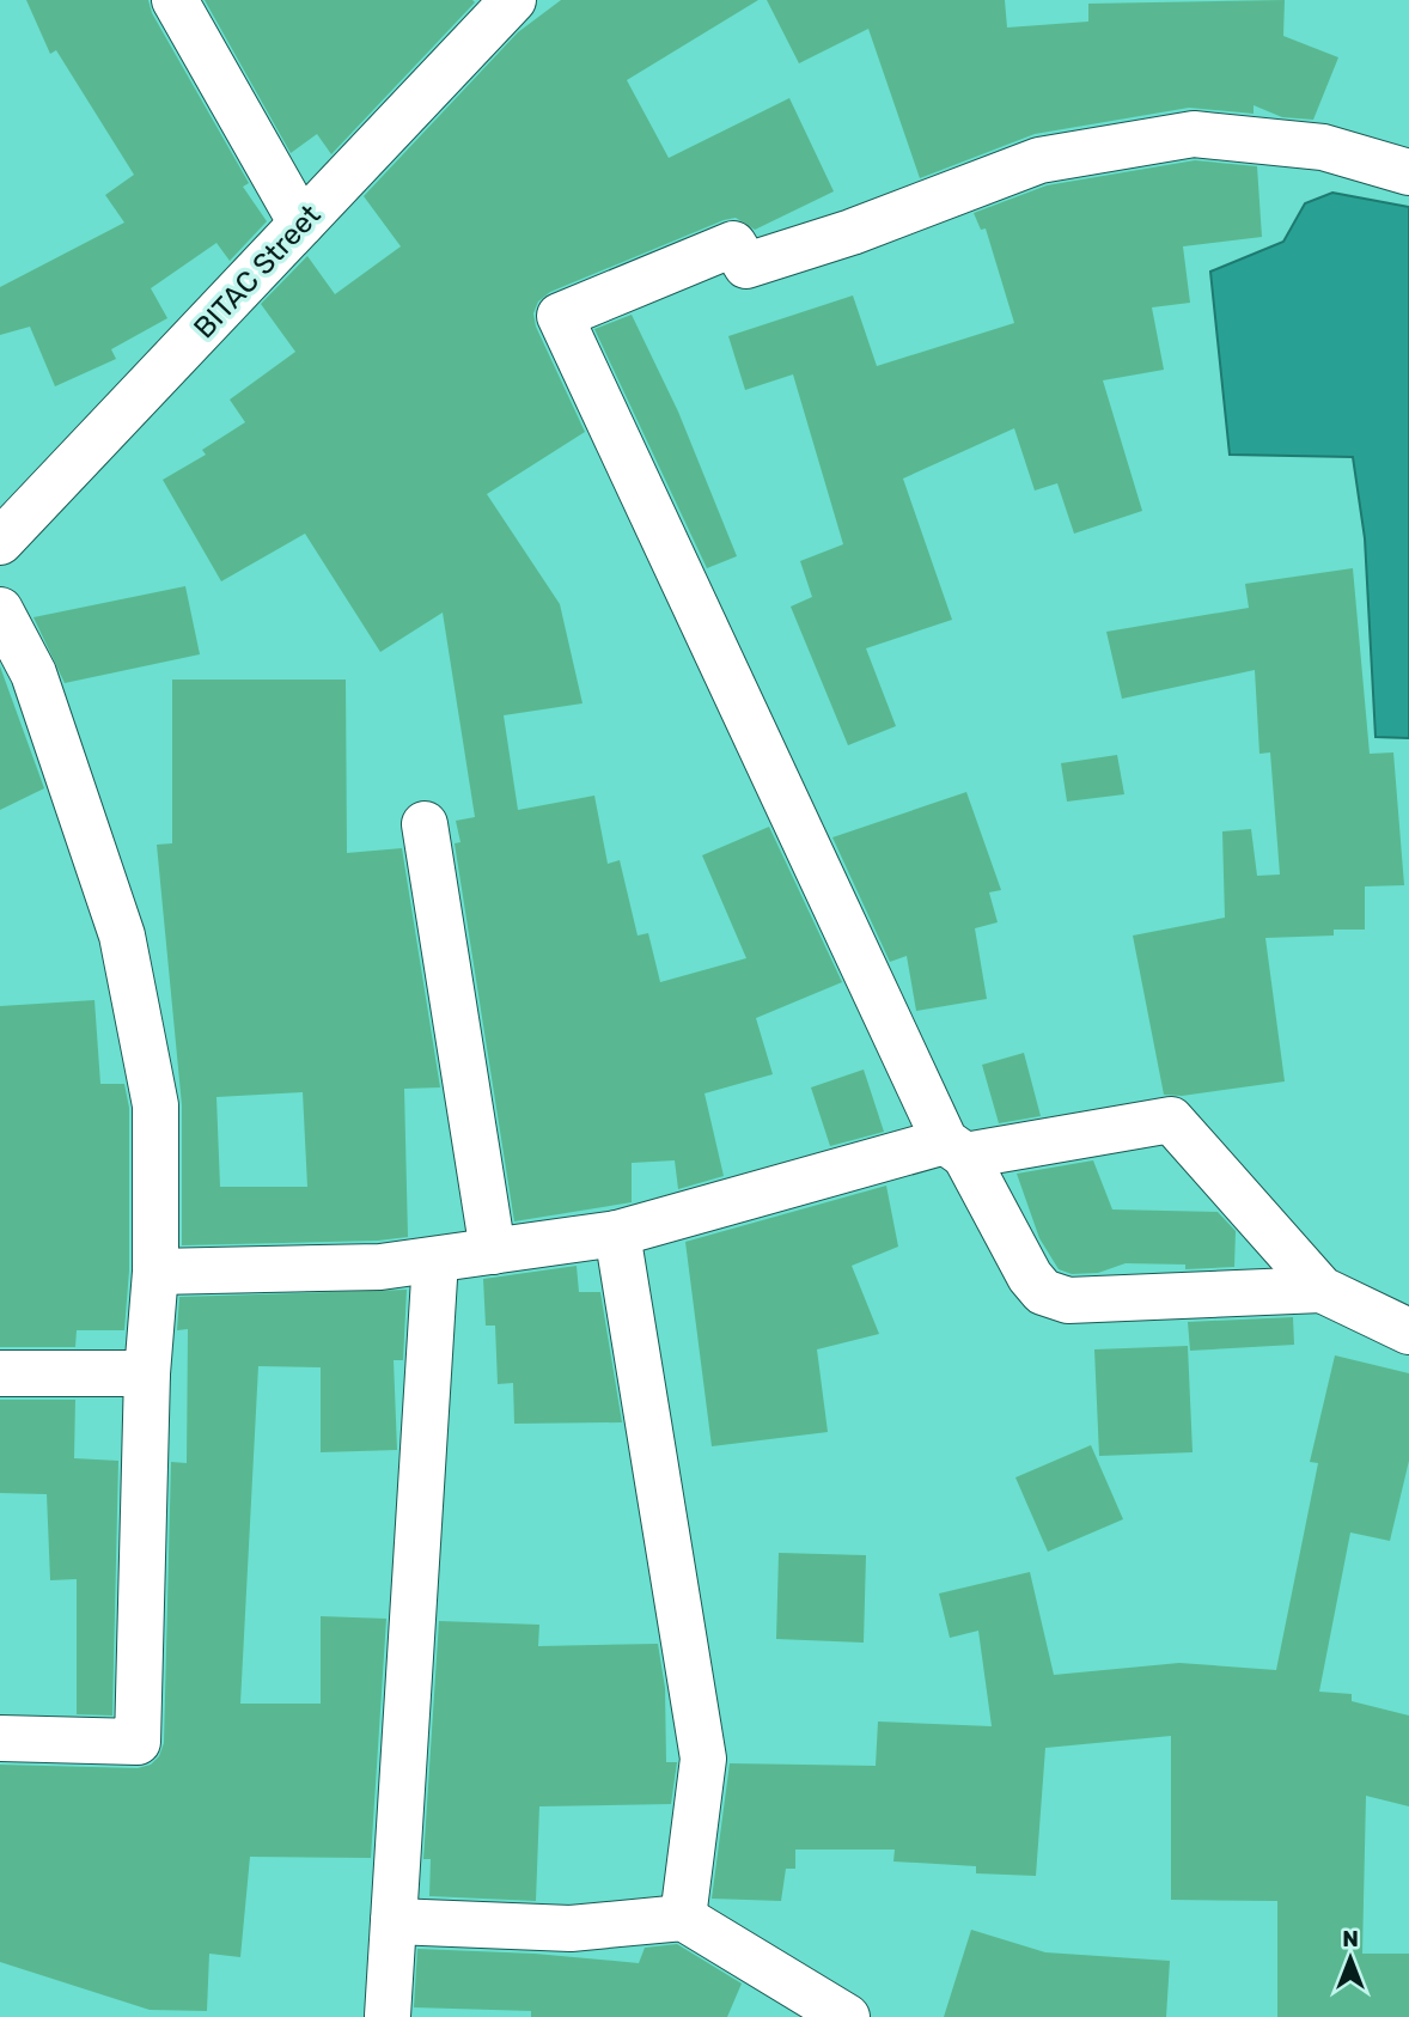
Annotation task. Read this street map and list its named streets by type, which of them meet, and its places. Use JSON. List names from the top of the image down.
{
  "streets": {
    "street": ["BITAC Street"]
  },
  "north": "top"
}
